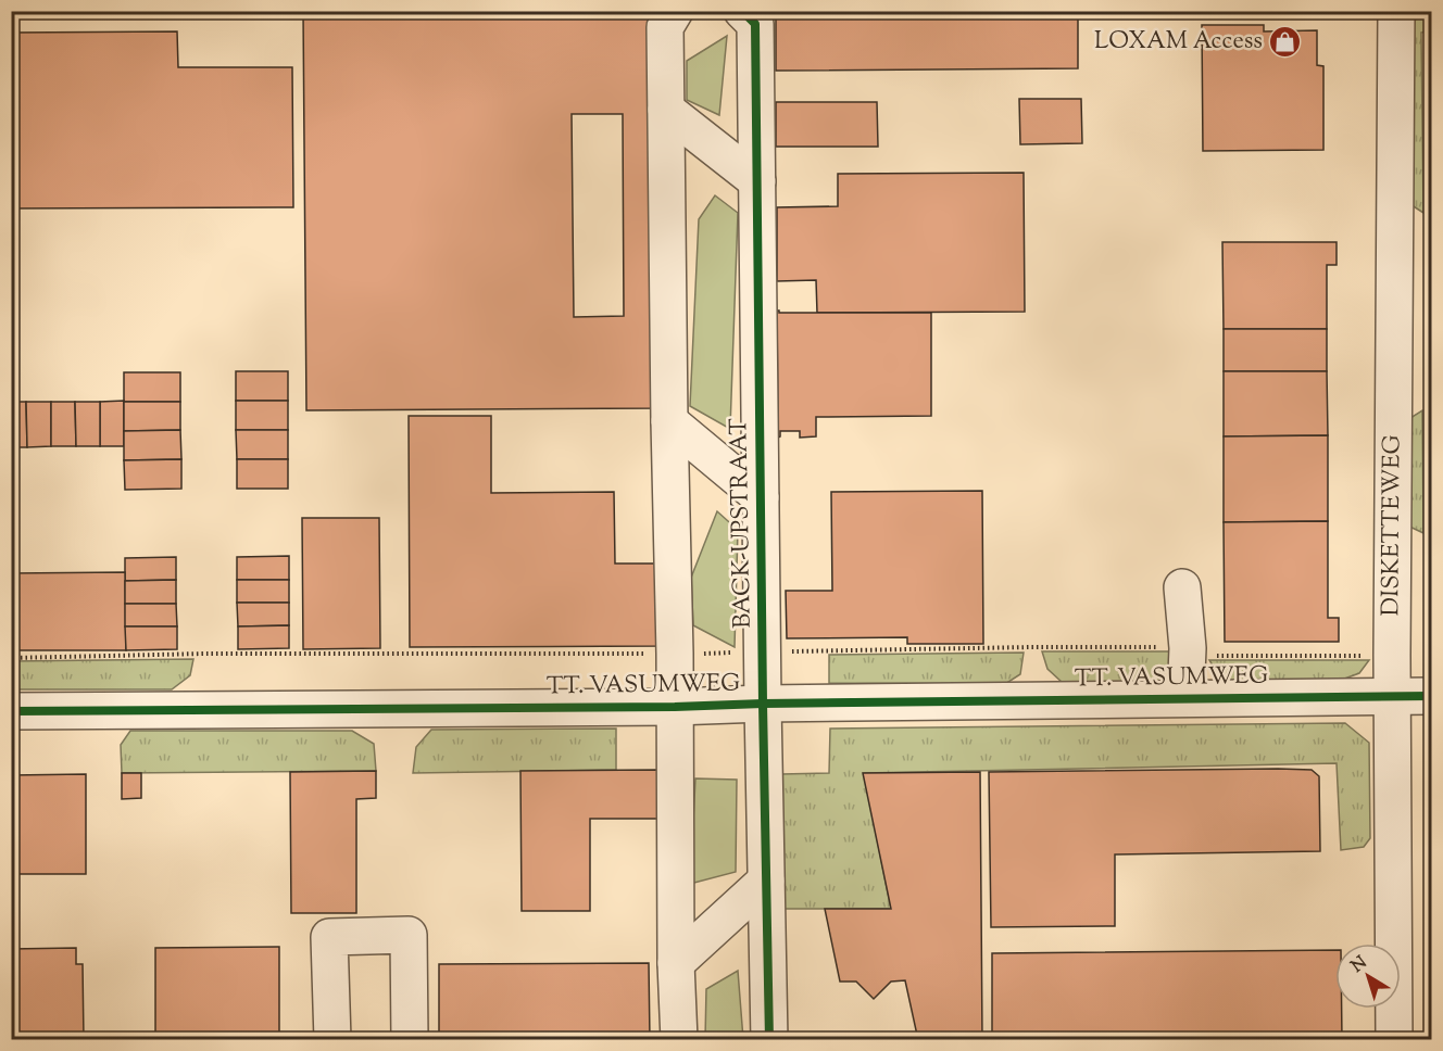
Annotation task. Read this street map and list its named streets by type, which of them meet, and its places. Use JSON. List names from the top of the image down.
{
  "streets": {
    "street": ["BACK-UPSTRAAT", "DISKETTEWEG", "TT. VASUMWEG"]
  },
  "crossings": [
    ["BACK-UPSTRAAT", "TT. VASUMWEG"],
    ["DISKETTEWEG", "TT. VASUMWEG"]
  ],
  "places": {
    "shop": ["LOXAM Access"]
  },
  "north": "top left"
}
